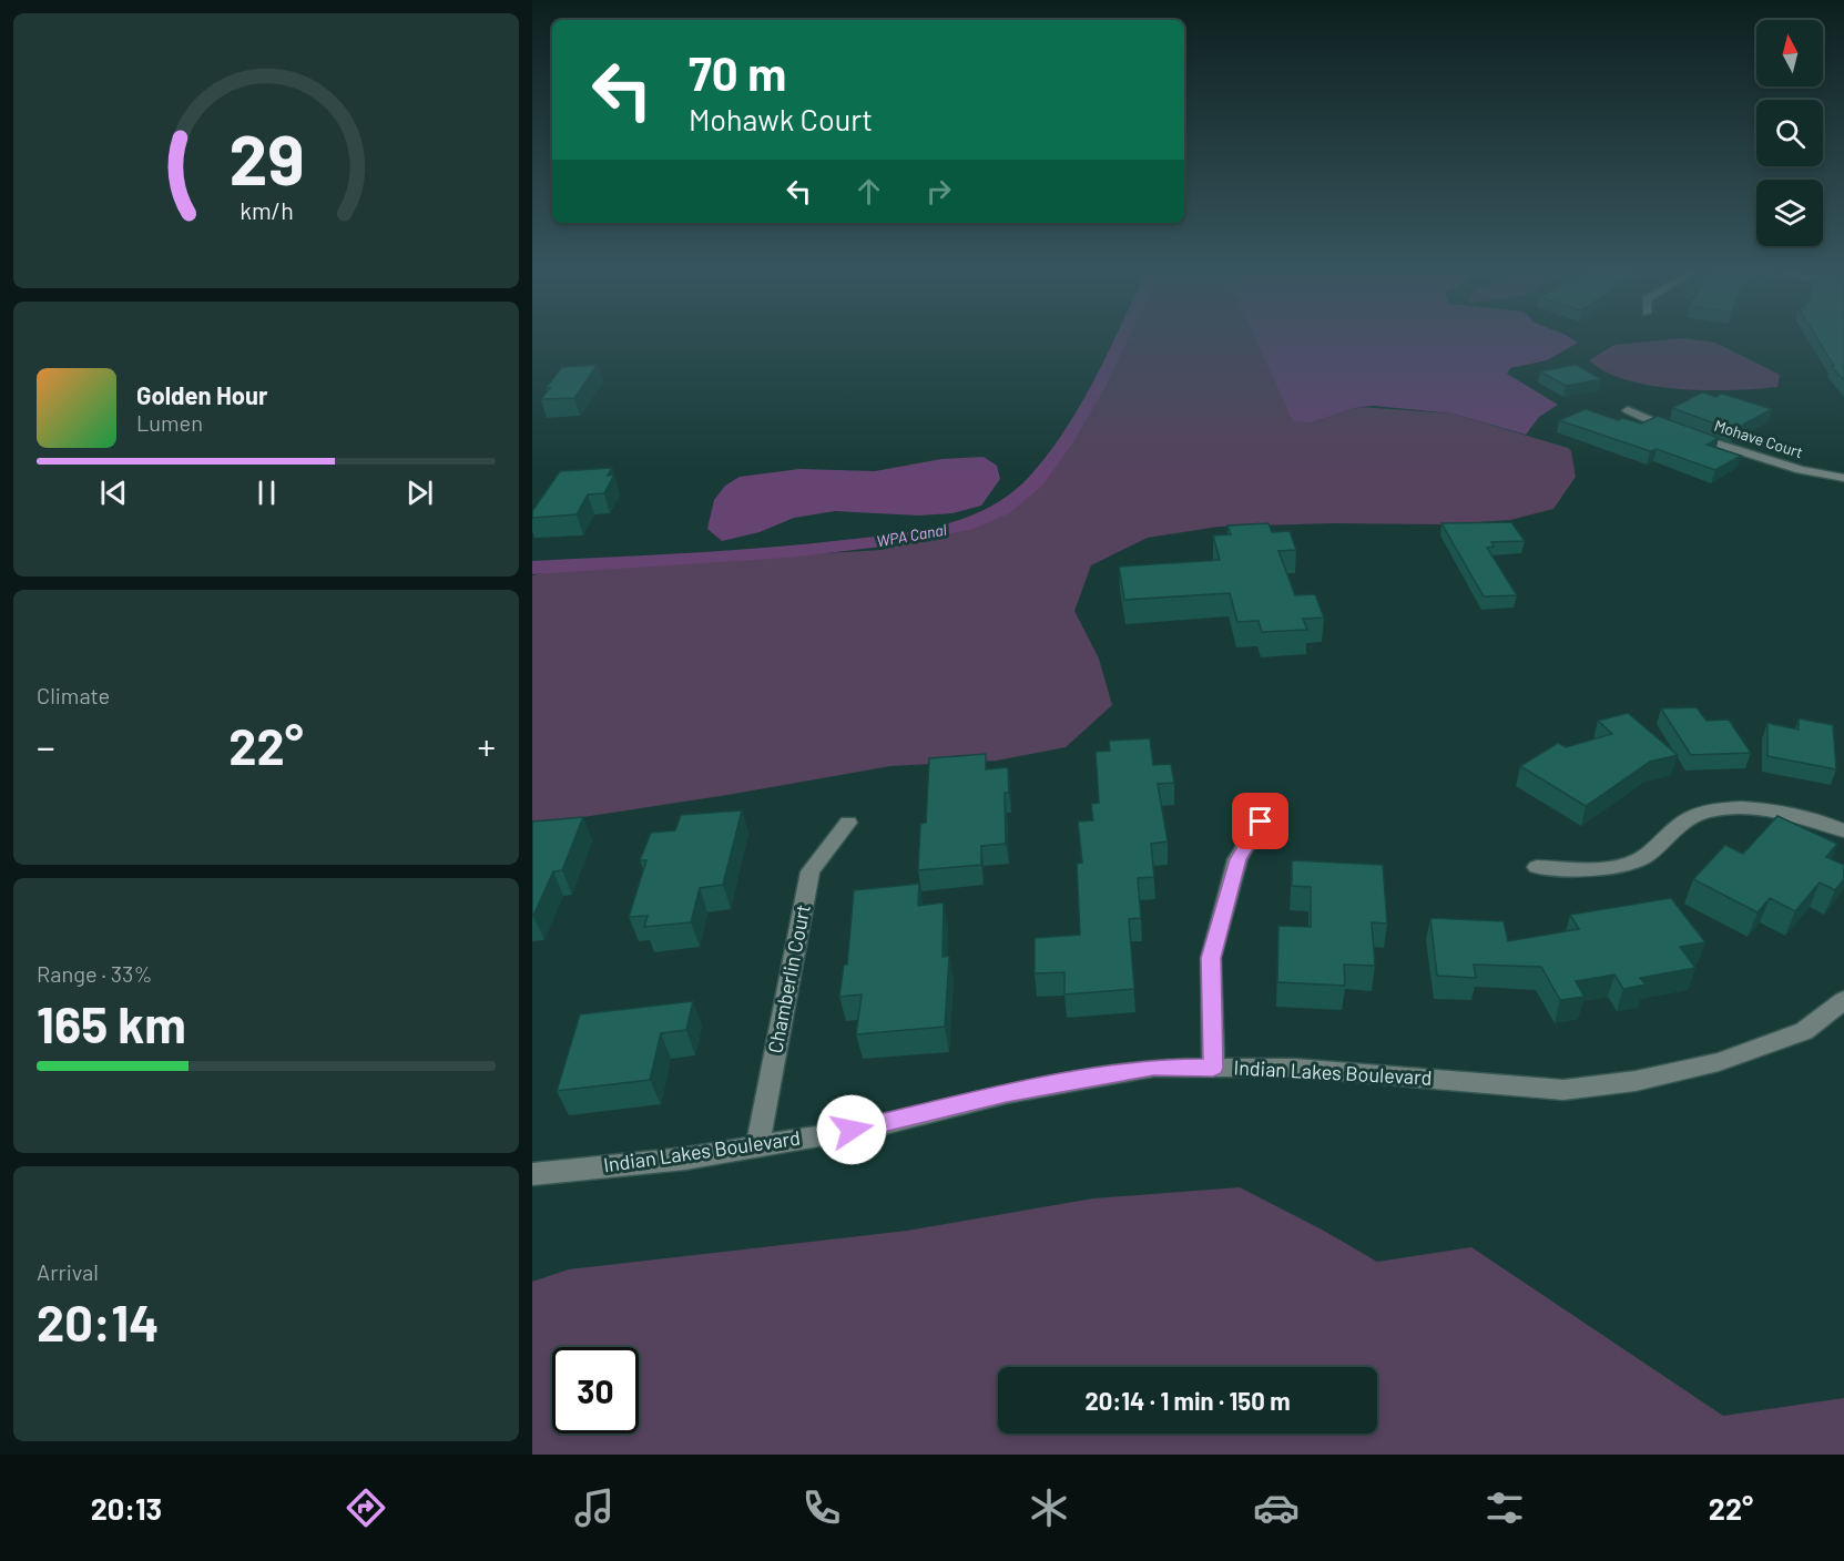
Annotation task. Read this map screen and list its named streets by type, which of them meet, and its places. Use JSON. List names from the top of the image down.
{
  "streets": {
    "street": ["Mohave Court", "Chamberlin Court", "Indian Lakes Boulevard"]
  },
  "crossings": [
    ["Chamberlin Court", "Indian Lakes Boulevard"]
  ],
  "water": ["WPA Canal"],
  "north": "top",
  "page": {
    "turn": ["70 m", "Mohawk Court"],
    "song": ["Golden Hour", "Lumen"],
    "tile": [
      "Climate",
      ["Range · 33%", "165 km"],
      ["Arrival", "20:14"]
    ],
    "heat": ["−", "22°", "+"],
    "limit": "30",
    "trip": "20:14 · 1 min · 150 m",
    "tabs": ["20:13", "22°"],
    "gauge": ["29", "km/h"]
  }
}
